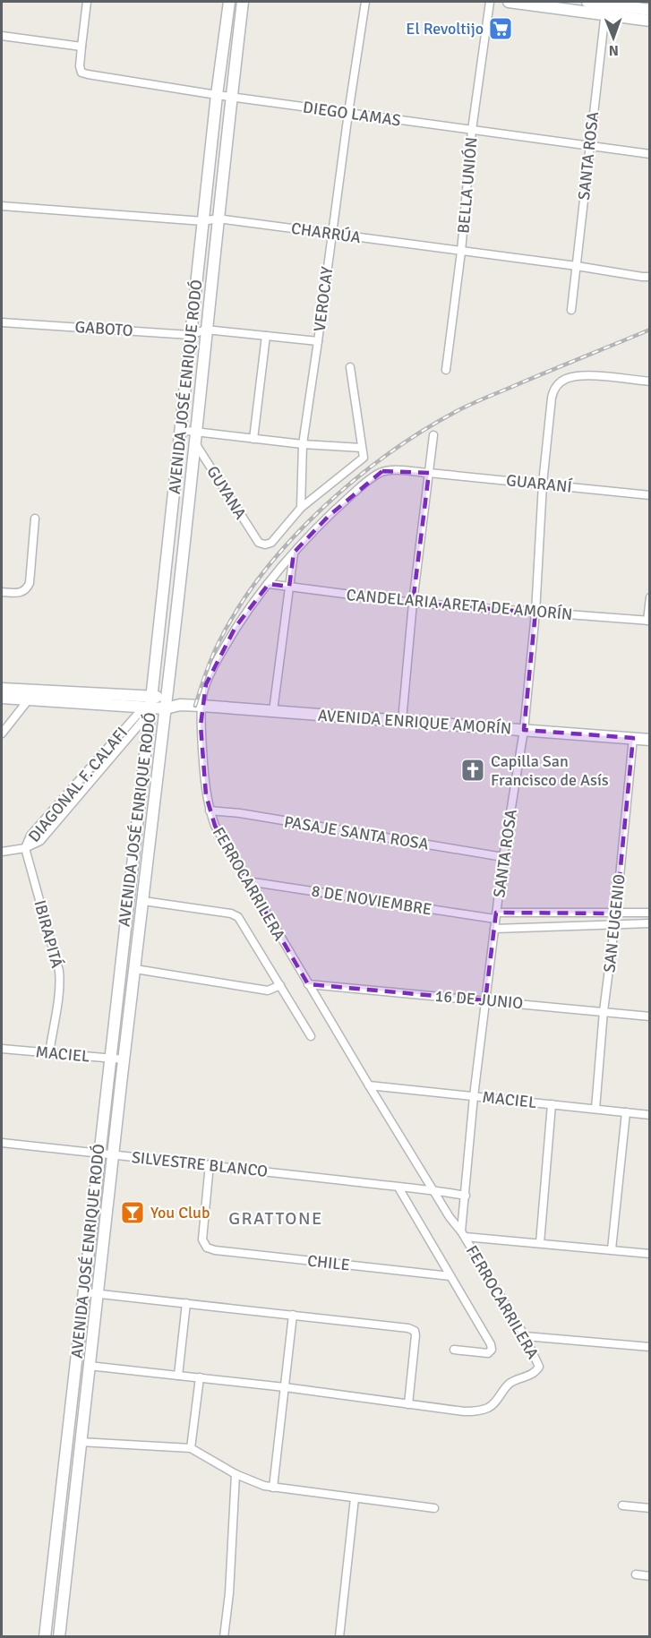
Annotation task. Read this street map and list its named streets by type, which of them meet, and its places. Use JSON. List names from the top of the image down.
{
  "streets": {
    "street": [
      "DIEGO LAMAS",
      "SANTA ROSA",
      "BELLA UNIÓN",
      "CHARRÚA",
      "VEROCAY",
      "GABOTO",
      "AVENIDA JOSÉ ENRIQUE RODÓ",
      "GUARANÍ",
      "GUYANA",
      "CANDELARIA ARETA DE AMORÍN",
      "AVENIDA ENRIQUE AMORÍN",
      "DIAGONAL F. CALAFI",
      "PASAJE SANTA ROSA",
      "FERROCARRILERA",
      "8 DE NOVIEMBRE",
      "SAN EUGENIO",
      "IBIRAPITÁ",
      "16 DE JUNIO",
      "MACIEL",
      "SILVESTRE BLANCO",
      "CHILE"
    ]
  },
  "crossings": [
    ["DIEGO LAMAS", "SANTA ROSA"],
    ["DIEGO LAMAS", "BELLA UNIÓN"],
    ["DIEGO LAMAS", "VEROCAY"],
    ["DIEGO LAMAS", "AVENIDA JOSÉ ENRIQUE RODÓ"],
    ["SANTA ROSA", "CHARRÚA"],
    ["SANTA ROSA", "GUARANÍ"],
    ["SANTA ROSA", "CANDELARIA ARETA DE AMORÍN"],
    ["SANTA ROSA", "AVENIDA ENRIQUE AMORÍN"],
    ["SANTA ROSA", "PASAJE SANTA ROSA"],
    ["SANTA ROSA", "FERROCARRILERA"],
    ["SANTA ROSA", "8 DE NOVIEMBRE"],
    ["SANTA ROSA", "16 DE JUNIO"],
    ["SANTA ROSA", "MACIEL"],
    ["SANTA ROSA", "SILVESTRE BLANCO"],
    ["BELLA UNIÓN", "CHARRÚA"],
    ["CHARRÚA", "VEROCAY"],
    ["CHARRÚA", "AVENIDA JOSÉ ENRIQUE RODÓ"],
    ["VEROCAY", "GUYANA"],
    ["GABOTO", "AVENIDA JOSÉ ENRIQUE RODÓ"],
    ["AVENIDA JOSÉ ENRIQUE RODÓ", "GUYANA"],
    ["AVENIDA JOSÉ ENRIQUE RODÓ", "AVENIDA ENRIQUE AMORÍN"],
    ["AVENIDA JOSÉ ENRIQUE RODÓ", "DIAGONAL F. CALAFI"],
    ["AVENIDA JOSÉ ENRIQUE RODÓ", "MACIEL"],
    ["AVENIDA JOSÉ ENRIQUE RODÓ", "SILVESTRE BLANCO"],
    ["GUARANÍ", "FERROCARRILERA"],
    ["CANDELARIA ARETA DE AMORÍN", "FERROCARRILERA"],
    ["AVENIDA ENRIQUE AMORÍN", "DIAGONAL F. CALAFI"],
    ["AVENIDA ENRIQUE AMORÍN", "FERROCARRILERA"],
    ["AVENIDA ENRIQUE AMORÍN", "SAN EUGENIO"],
    ["DIAGONAL F. CALAFI", "IBIRAPITÁ"],
    ["PASAJE SANTA ROSA", "FERROCARRILERA"],
    ["FERROCARRILERA", "8 DE NOVIEMBRE"],
    ["FERROCARRILERA", "16 DE JUNIO"],
    ["FERROCARRILERA", "MACIEL"],
    ["FERROCARRILERA", "SILVESTRE BLANCO"],
    ["8 DE NOVIEMBRE", "SAN EUGENIO"],
    ["SAN EUGENIO", "16 DE JUNIO"],
    ["SAN EUGENIO", "MACIEL"],
    ["IBIRAPITÁ", "MACIEL"],
    ["SILVESTRE BLANCO", "CHILE"]
  ],
  "districts": ["GRATTONE"],
  "places": {
    "supermarket": ["El Revoltijo"],
    "church": ["Capilla San Francisco de Asís"],
    "bar": ["You Club"]
  },
  "north": "bottom"
}
